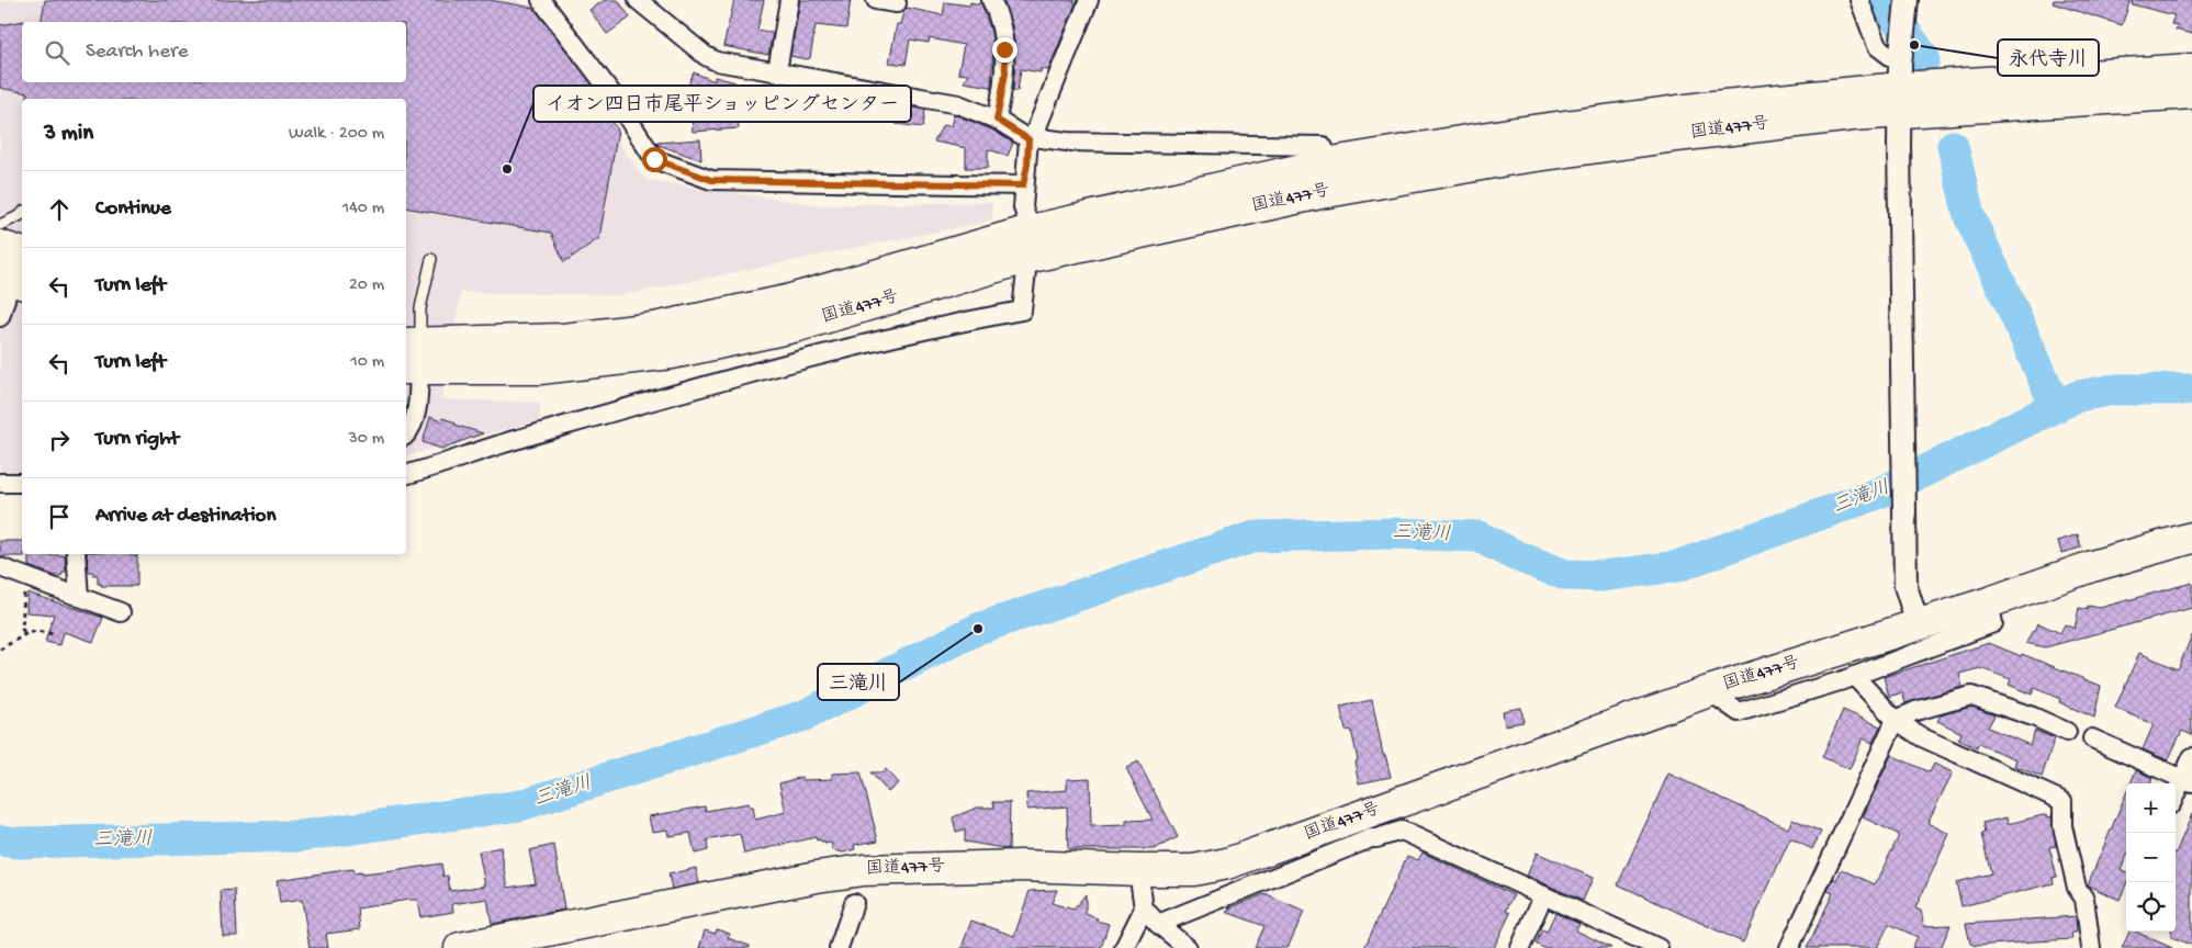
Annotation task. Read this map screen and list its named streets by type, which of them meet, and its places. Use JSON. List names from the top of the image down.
{
  "streets": {
    "highway": ["国道477号"]
  },
  "water": ["三滝川"],
  "places": ["永代寺川", "イオン四日市尾平ショッピングセンター", "三滝川"],
  "page": {
    "search": "Search here",
    "heading": ["3 min", "Walk · 200 m"],
    "list": [
      ["Continue", "140 m"],
      ["Turn left", "20 m"],
      ["Turn left", "10 m"],
      ["Turn right", "30 m"],
      "Arrive at destination"
    ],
    "map_buttons": ["+", "−"]
  }
}
